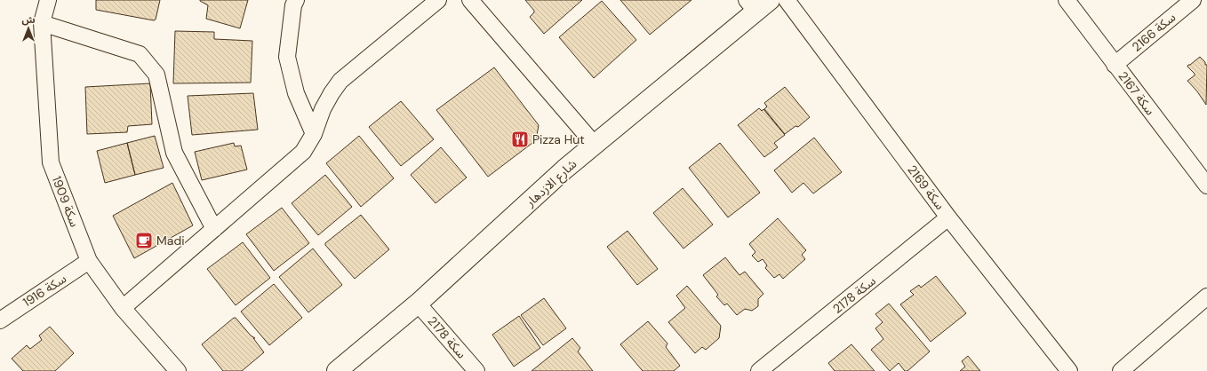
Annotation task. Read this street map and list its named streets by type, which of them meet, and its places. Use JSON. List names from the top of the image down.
{
  "streets": {
    "street": [
      "سكة 2166",
      "سكة 2167",
      "شارع الازدهار",
      "سكة 2169",
      "سكة 1909",
      "سكة 1916",
      "سكة 2178"
    ]
  },
  "crossings": [
    ["سكة 2166", "سكة 2167"],
    ["شارع الازدهار", "سكة 2178"],
    ["سكة 2169", "سكة 2178"],
    ["سكة 1909", "سكة 1916"]
  ],
  "places": {
    "restaurant": ["Pizza Hut"],
    "cafe": ["Madi"]
  },
  "north": "top"
}
